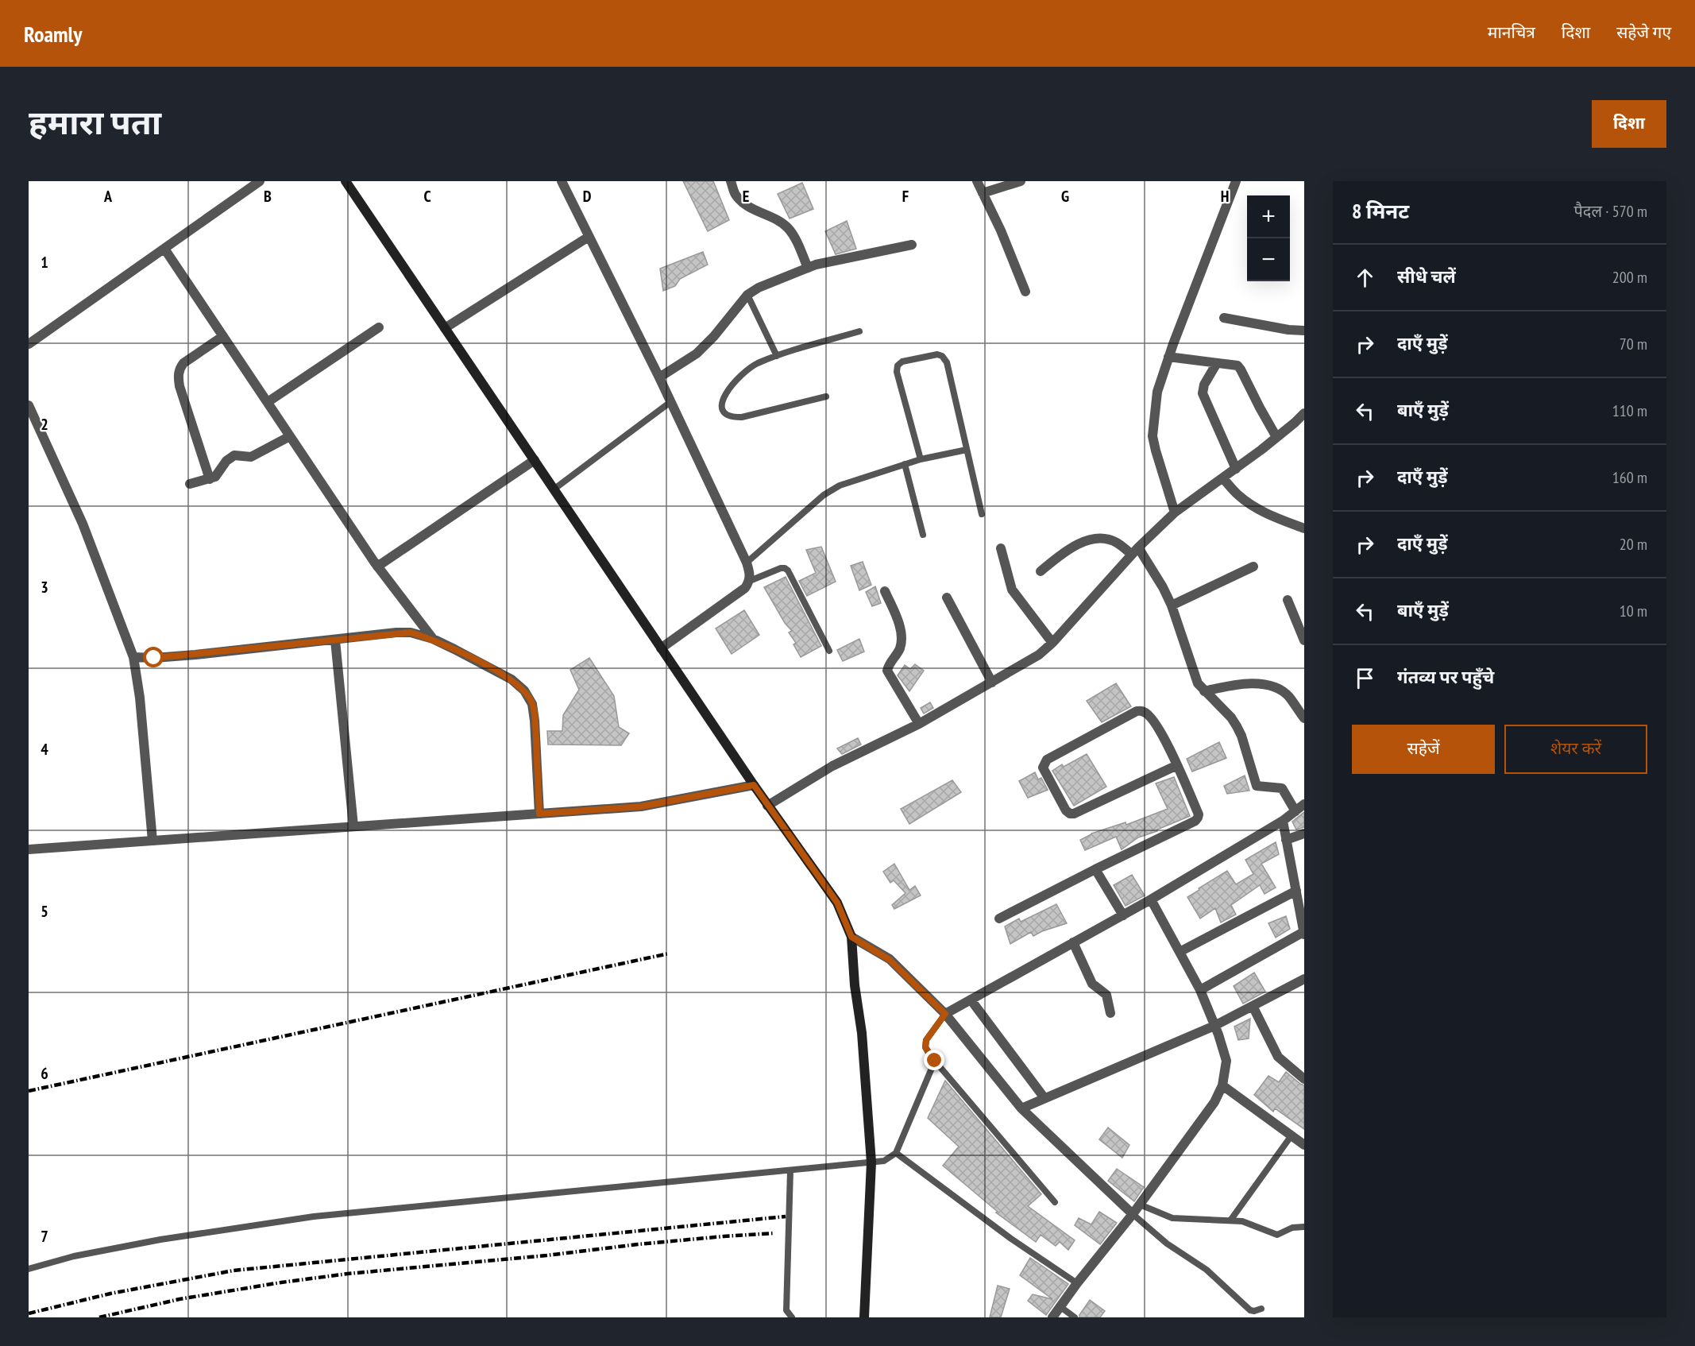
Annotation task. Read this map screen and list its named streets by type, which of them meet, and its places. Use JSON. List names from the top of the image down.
{
  "page": {
    "header": "Roamly",
    "nav": ["मानचित्र", "दिशा", "सहेजे गए"],
    "title": "हमारा पता",
    "buttons": [
      "दिशा",
      ["सहेजें", "शेयर करें"]
    ],
    "heading": ["8 मिनट", "पैदल · 570 m"],
    "map_buttons": ["+", "−"],
    "list": [
      ["सीधे चलें", "200 m"],
      ["दाएँ मुड़ें", "70 m"],
      ["बाएँ मुड़ें", "110 m"],
      ["दाएँ मुड़ें", "160 m"],
      ["दाएँ मुड़ें", "20 m"],
      ["बाएँ मुड़ें", "10 m"],
      "गंतव्य पर पहुँचे"
    ]
  },
  "grid": {
    "columns": [
      "A",
      "B",
      "C",
      "D",
      "E",
      "F",
      "G",
      "H"
    ],
    "rows": [
      "1",
      "2",
      "3",
      "4",
      "5",
      "6",
      "7"
    ]
  }
}
